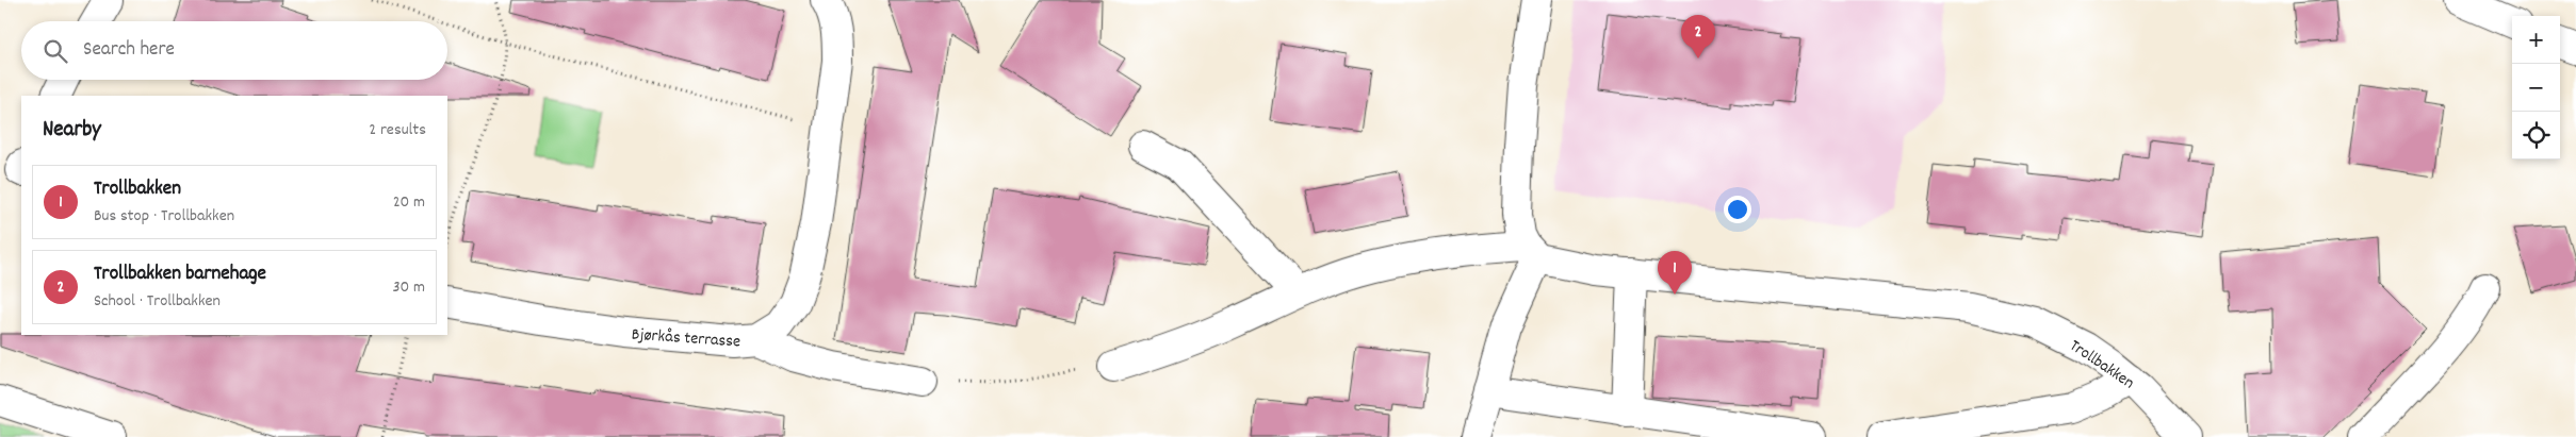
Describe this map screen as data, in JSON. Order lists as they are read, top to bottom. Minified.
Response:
{"streets":{"street":["Bjørkås terrasse","Trollbakken"]},"page":{"pins":["2","1"],"map_buttons":["+","−"],"search":"Search here","heading":["Nearby","2 results"],"list":[{"mark":"1","name":"Trollbakken","note":"Bus stop · Trollbakken","value":"20 m"},{"mark":"2","name":"Trollbakken barnehage","note":"School · Trollbakken","value":"30 m"}]}}
